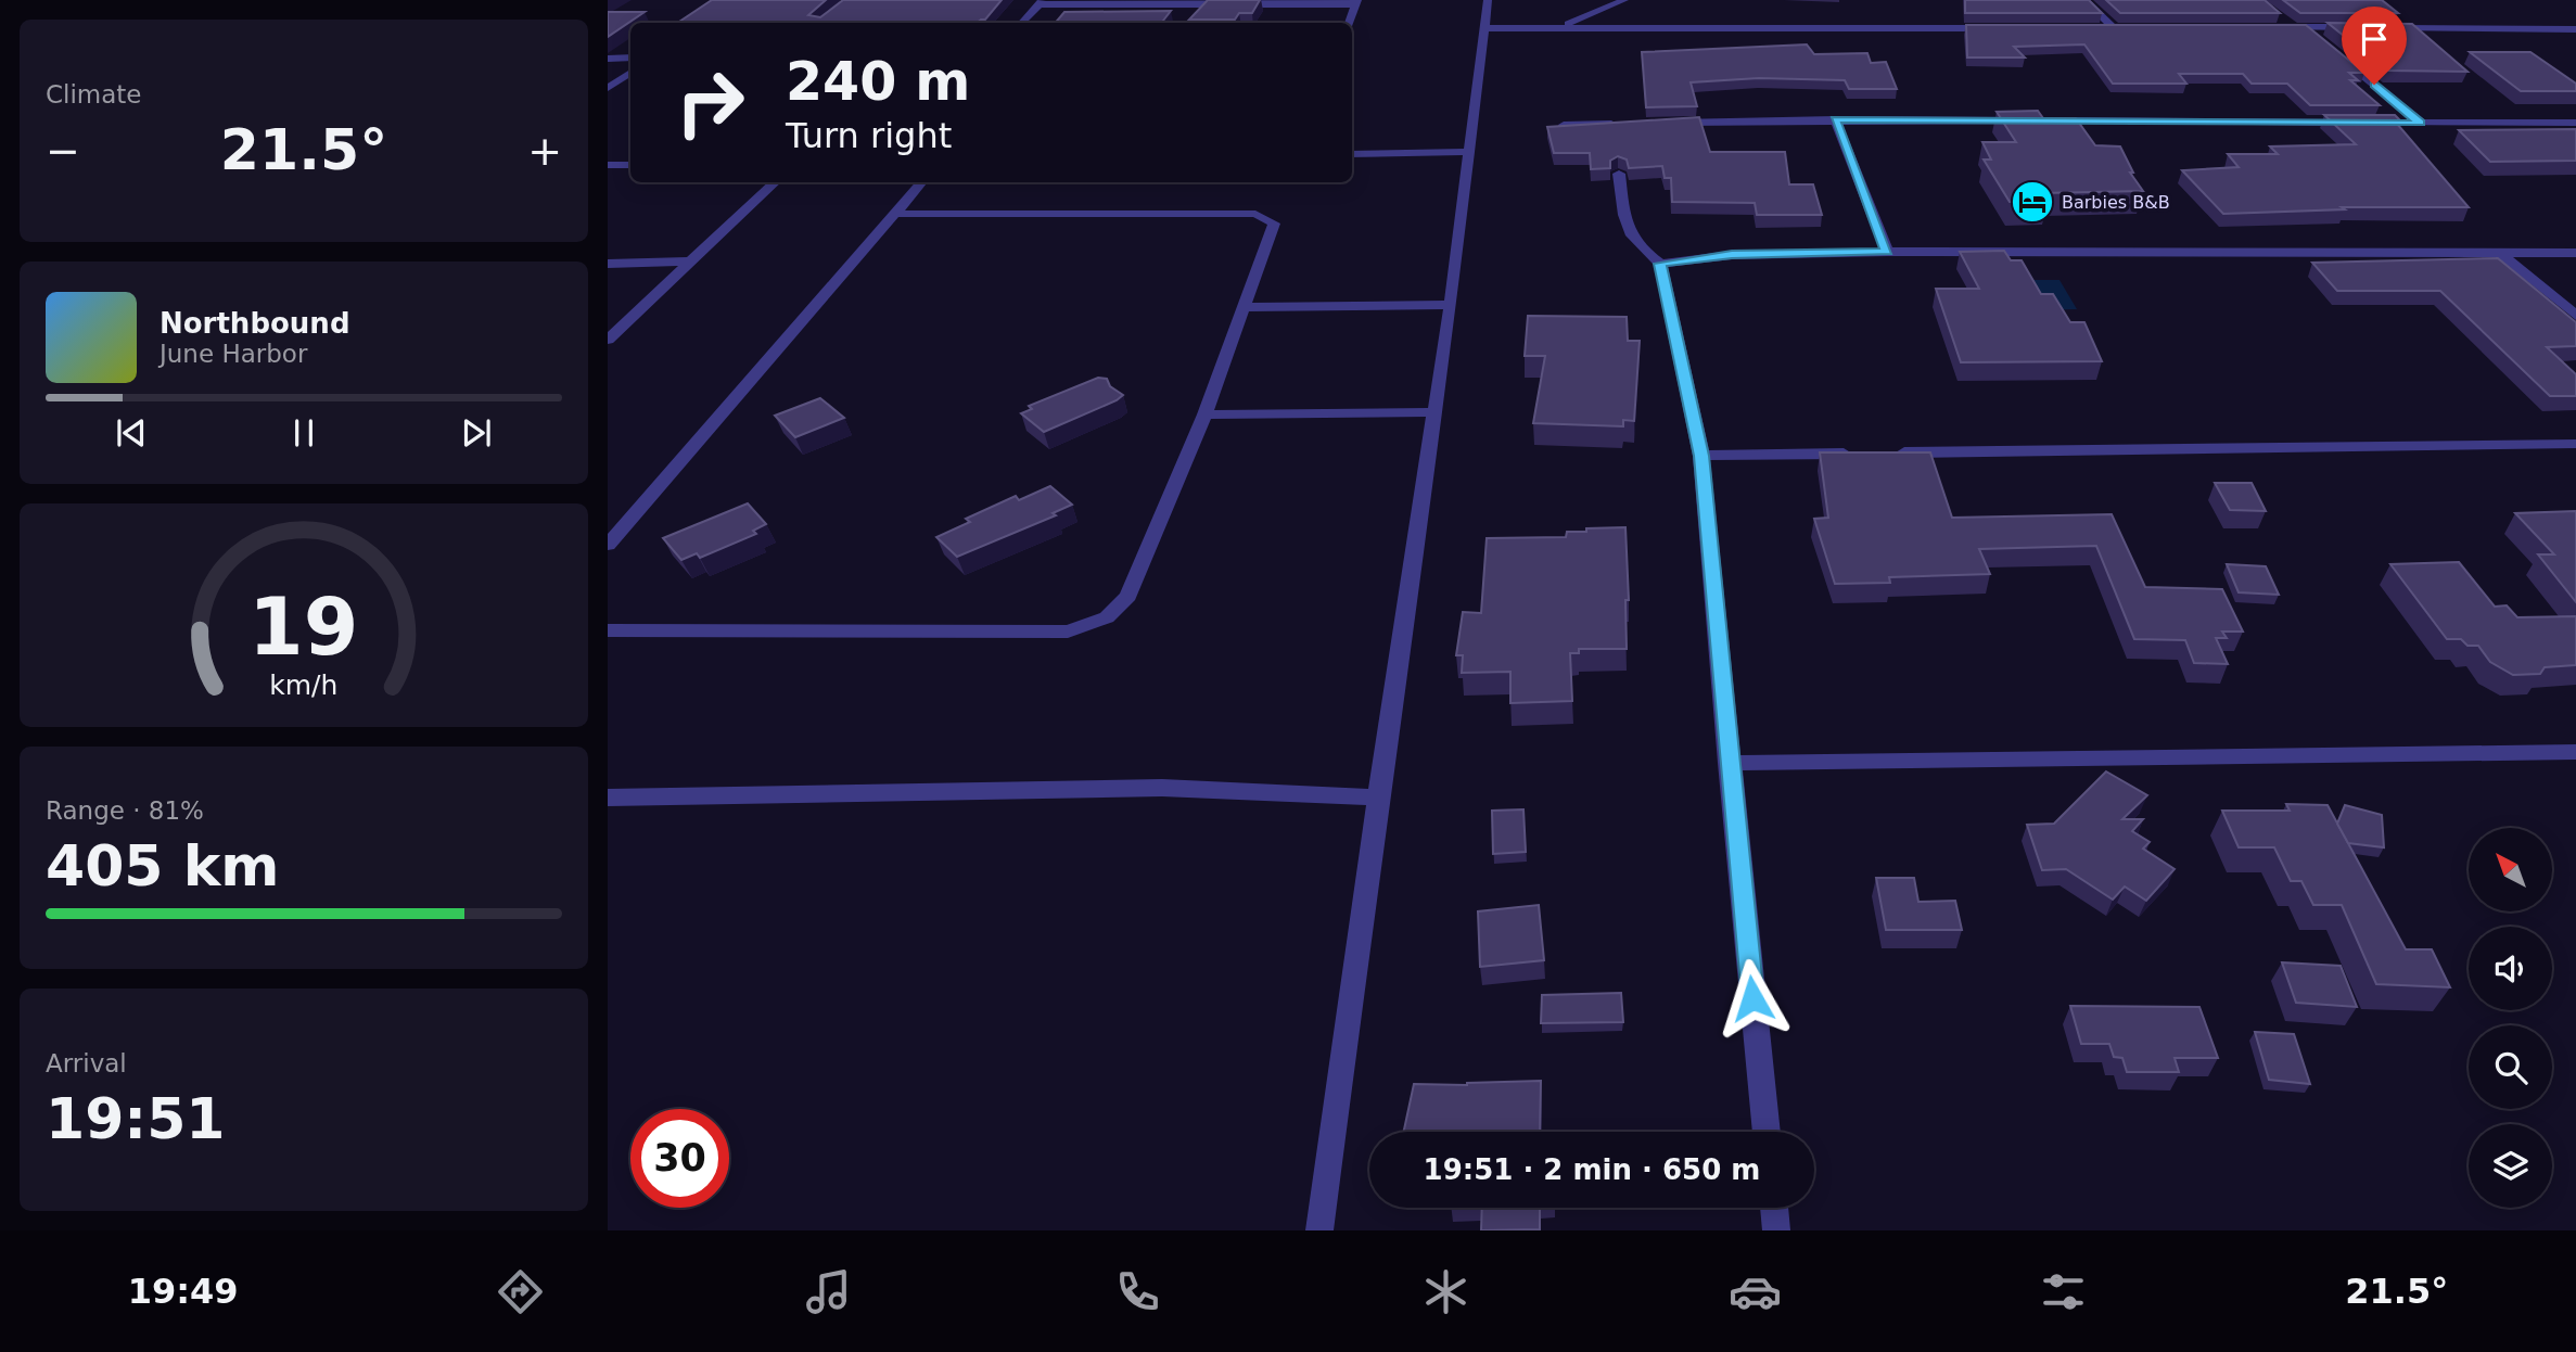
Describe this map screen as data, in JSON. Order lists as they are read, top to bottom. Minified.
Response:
{"places":{"hotel":["Barbies B&B"]},"north":"top left","page":{"tile":["Climate",["Range · 81%","405 km"],["Arrival","19:51"]],"turn":["240 m","Turn right"],"heat":["−","21.5°","+"],"song":["Northbound","June Harbor"],"limit":"30","trip":"19:51 · 2 min · 650 m","tabs":["19:49","21.5°"],"gauge":["19","km/h"]}}
